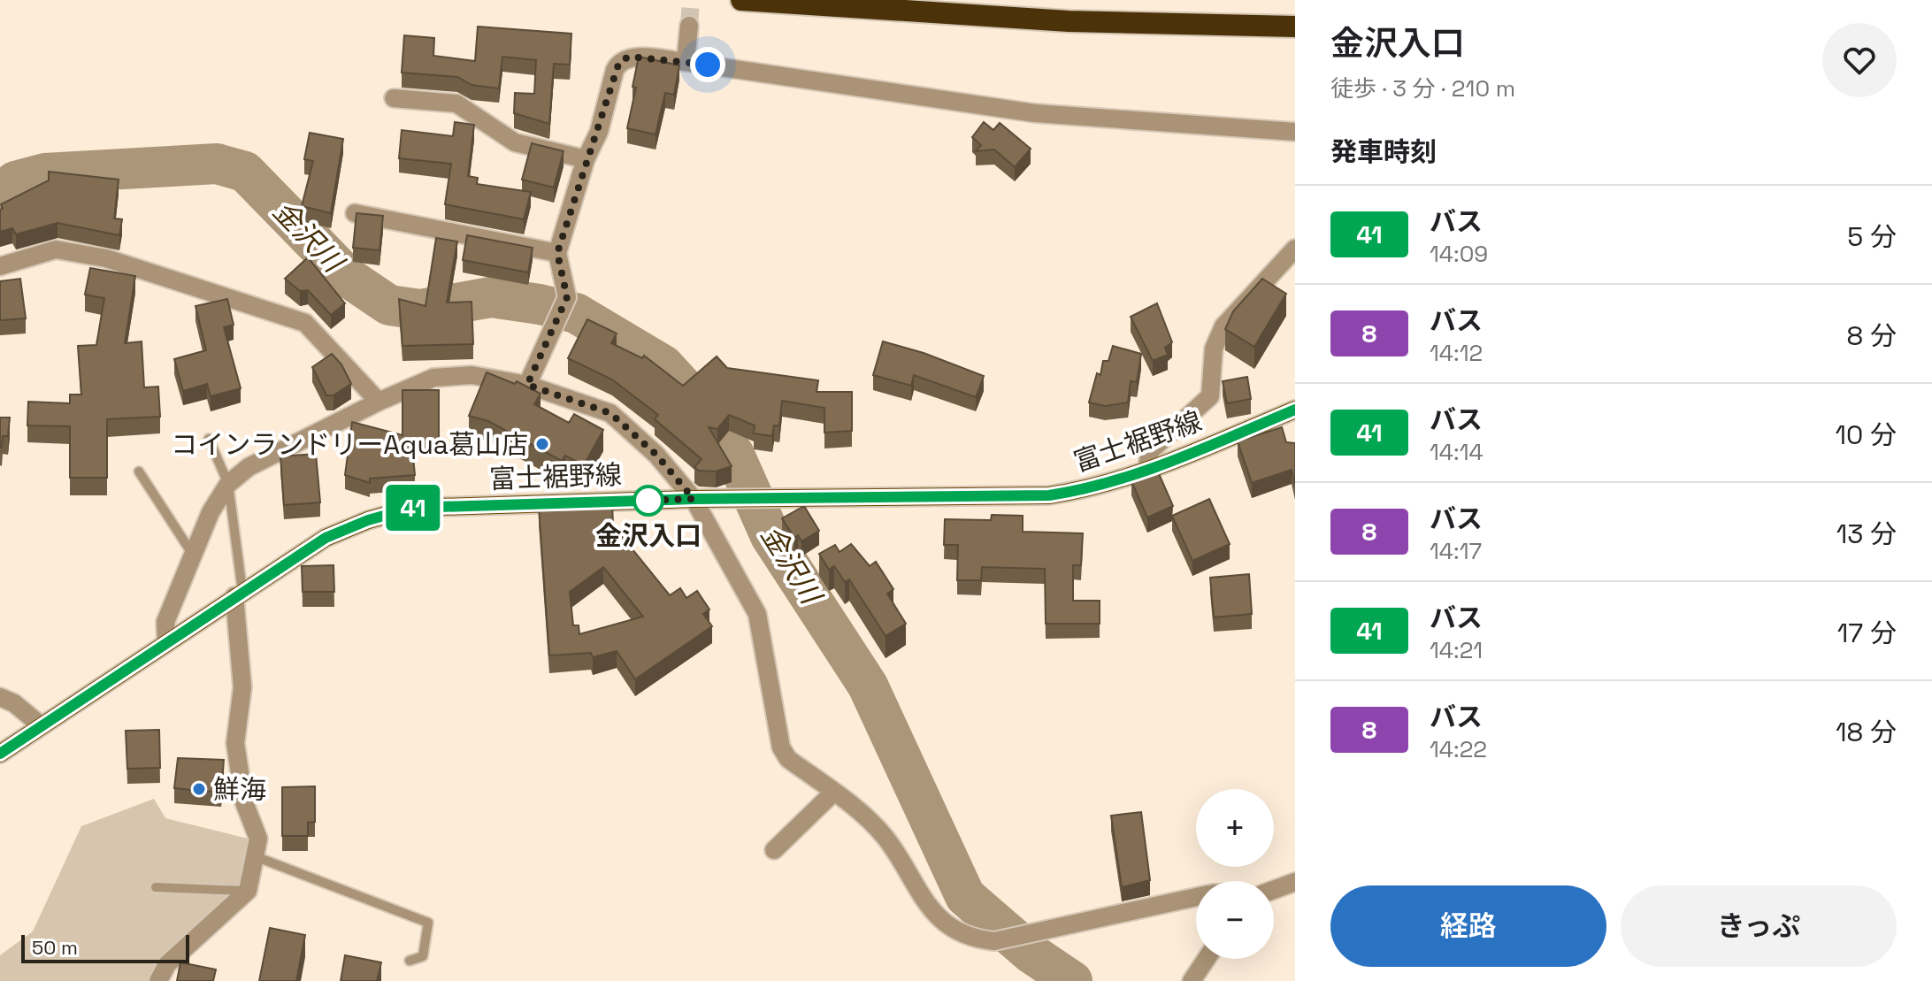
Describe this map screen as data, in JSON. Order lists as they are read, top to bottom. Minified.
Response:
{"streets":{"main road":["富士裾野線"]},"water":["金沢川"],"places":["コインランドリーAqua葛山店","金沢入口","鮮海"],"lines":["bus line 41"],"scale_bar":"50 m","page":{"on_map":"41","heading":[["金沢入口","徒歩 · 3 分 · 210 m"],"発車時刻"],"list":[{"mark":"41","name":"バス","note":"14:09","value":"5 分"},{"mark":"8","name":"バス","note":"14:12","value":"8 分"},{"mark":"41","name":"バス","note":"14:14","value":"10 分"},{"mark":"8","name":"バス","note":"14:17","value":"13 分"},{"mark":"41","name":"バス","note":"14:21","value":"17 分"},{"mark":"8","name":"バス","note":"14:22","value":"18 分"}],"map_buttons":["+","−"],"buttons":["経路","きっぷ"],"scale":"50 m"}}
